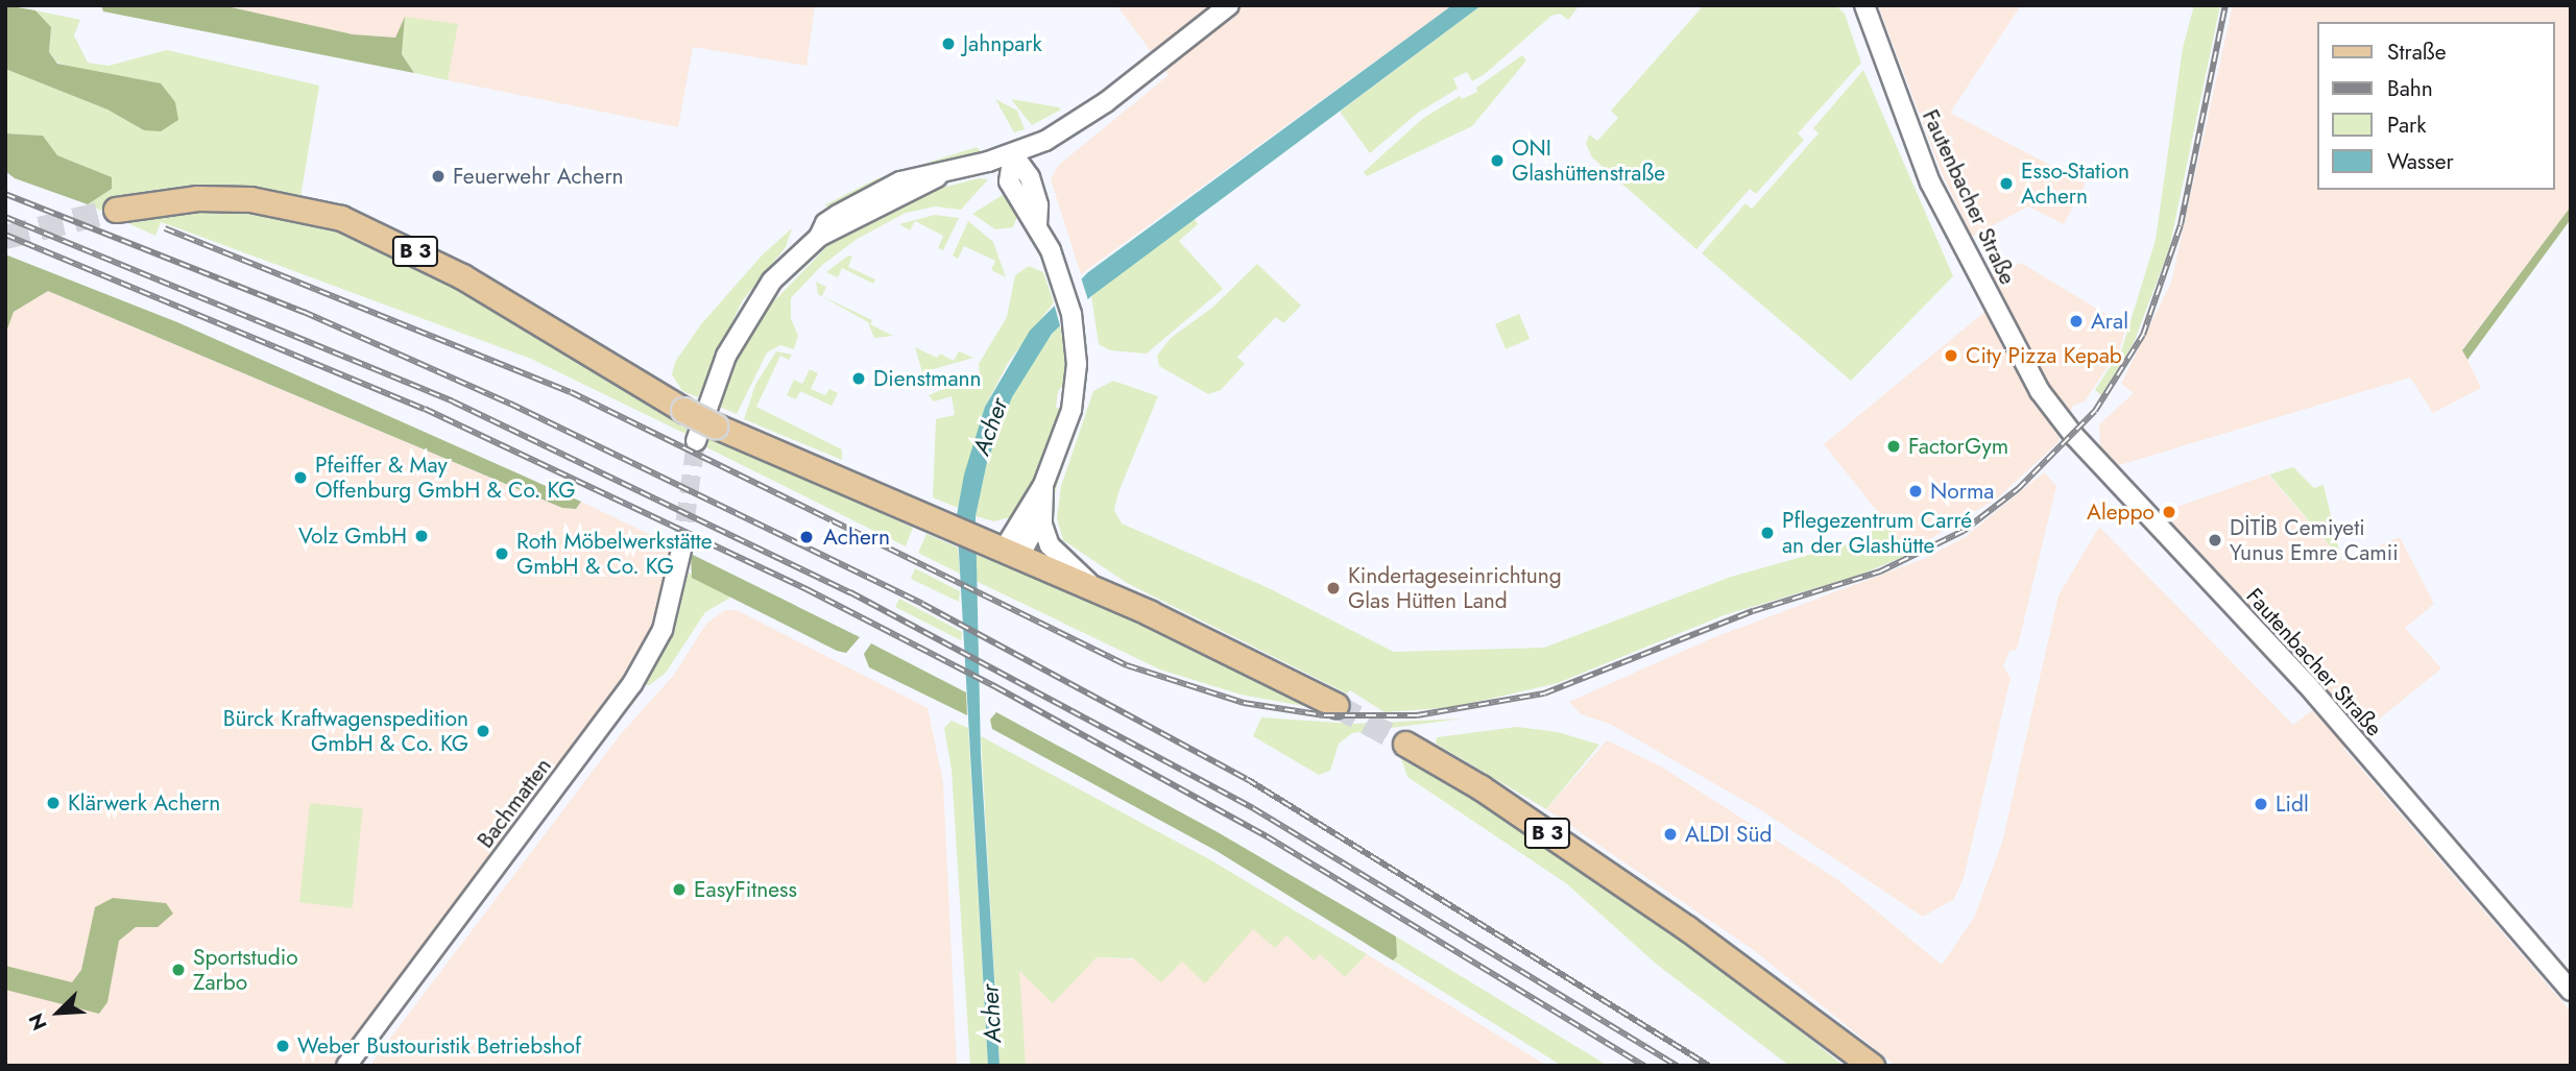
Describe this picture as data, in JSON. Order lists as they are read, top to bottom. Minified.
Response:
{"streets":{"main road":["B 3"],"street":["Fautenbacher Straße","Bachmatten"]},"water":["Acher"],"places":["Jahnpark","ONI Glashüttenstraße","Feuerwehr Achern","Esso-Station Achern","Aral","City Pizza Kepab","Dienstmann","FactorGym","Pfeiffer & May Offenburg GmbH & Co. KG","Norma","Aleppo","Pflegezentrum Carré an der Glashütte","Volz GmbH","Achern","DİTİB Cemiyeti Yunus Emre Camii","Roth Möbelwerkstätte GmbH & Co. KG","Kindertageseinrichtung Glas Hütten Land","Bürck Kraftwagenspedition GmbH & Co. KG","Klärwerk Achern","Lidl","ALDI Süd","EasyFitness","Sportstudio Zarbo","Weber Bustouristik Betriebshof"],"legend":["Straße","Bahn","Park","Wasser"],"north":"bottom left"}
